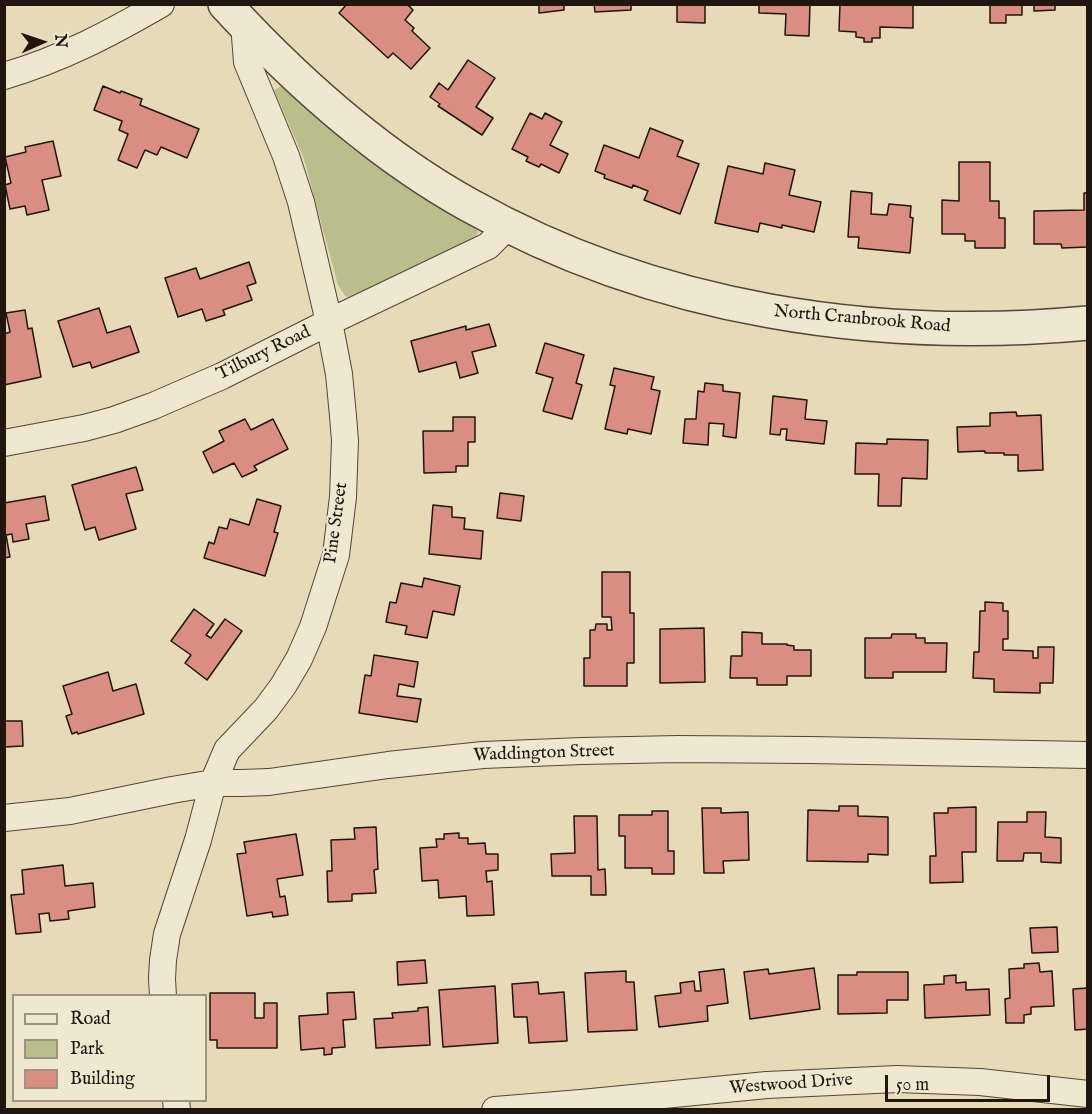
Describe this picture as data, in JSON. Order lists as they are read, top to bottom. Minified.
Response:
{"streets":{"street":["North Cranbrook Road","Tilbury Road","Pine Street","Waddington Street","Westwood Drive"]},"crossings":[["North Cranbrook Road","Tilbury Road"],["North Cranbrook Road","Pine Street"],["Tilbury Road","Pine Street"],["Pine Street","Waddington Street"]],"legend":["Road","Park","Building"],"scale_bar":"50 m","north":"right"}
